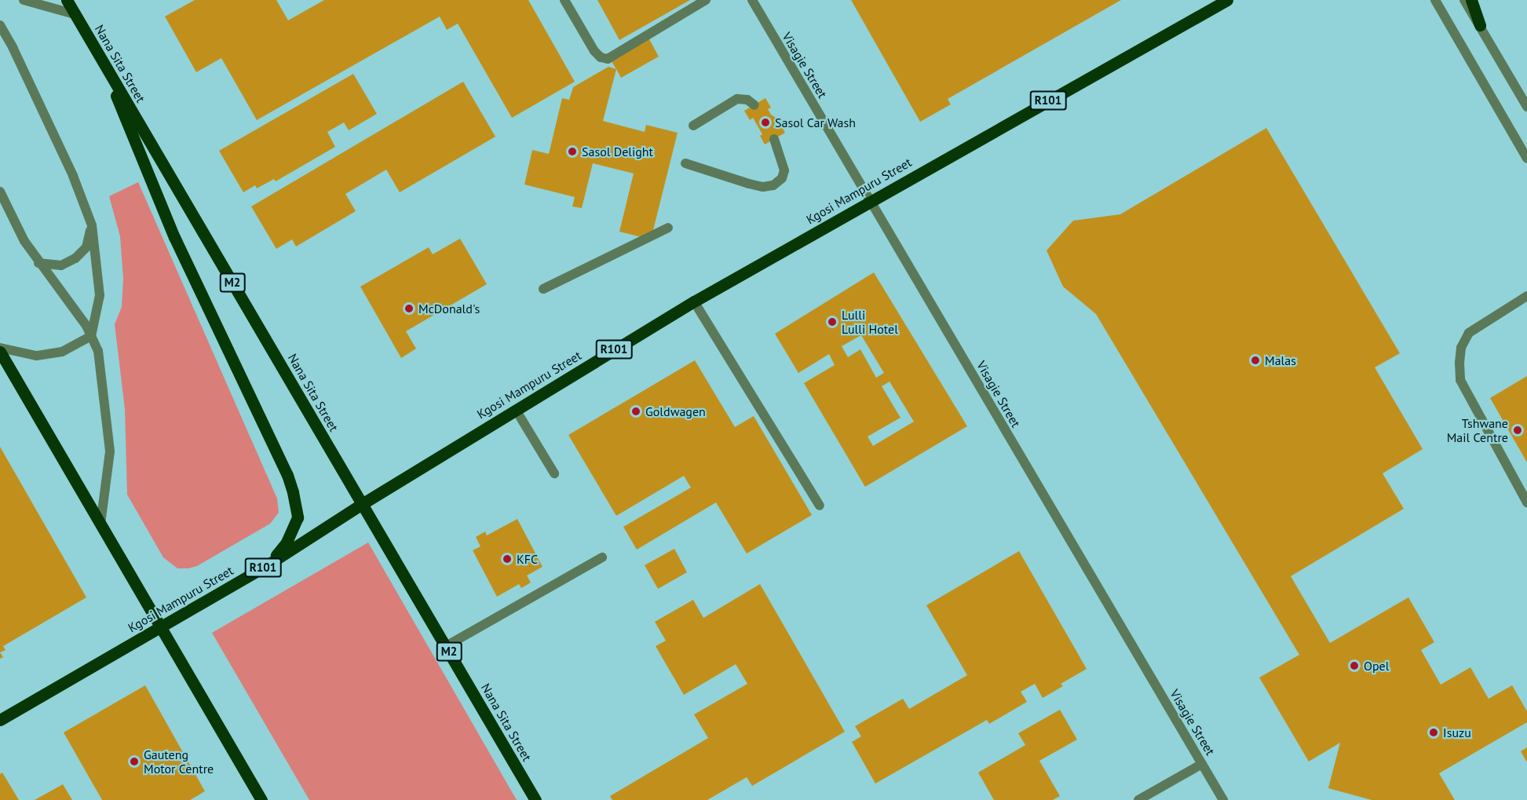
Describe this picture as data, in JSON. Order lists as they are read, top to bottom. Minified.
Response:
{"streets":{"main road":["Nana Sita Street","R101","Kgosi Mampuru Street","M2"],"street":["Visagie Street"]},"crossings":[["Nana Sita Street","Kgosi Mampuru Street"],["Visagie Street","Kgosi Mampuru Street"]],"places":["Sasol Car Wash","Sasol Delight","McDonald's","Lulli Lulli Hotel","Malas","Goldwagen","Tshwane Mail Centre","KFC","Opel","Isuzu","Gauteng Motor Centre"]}
